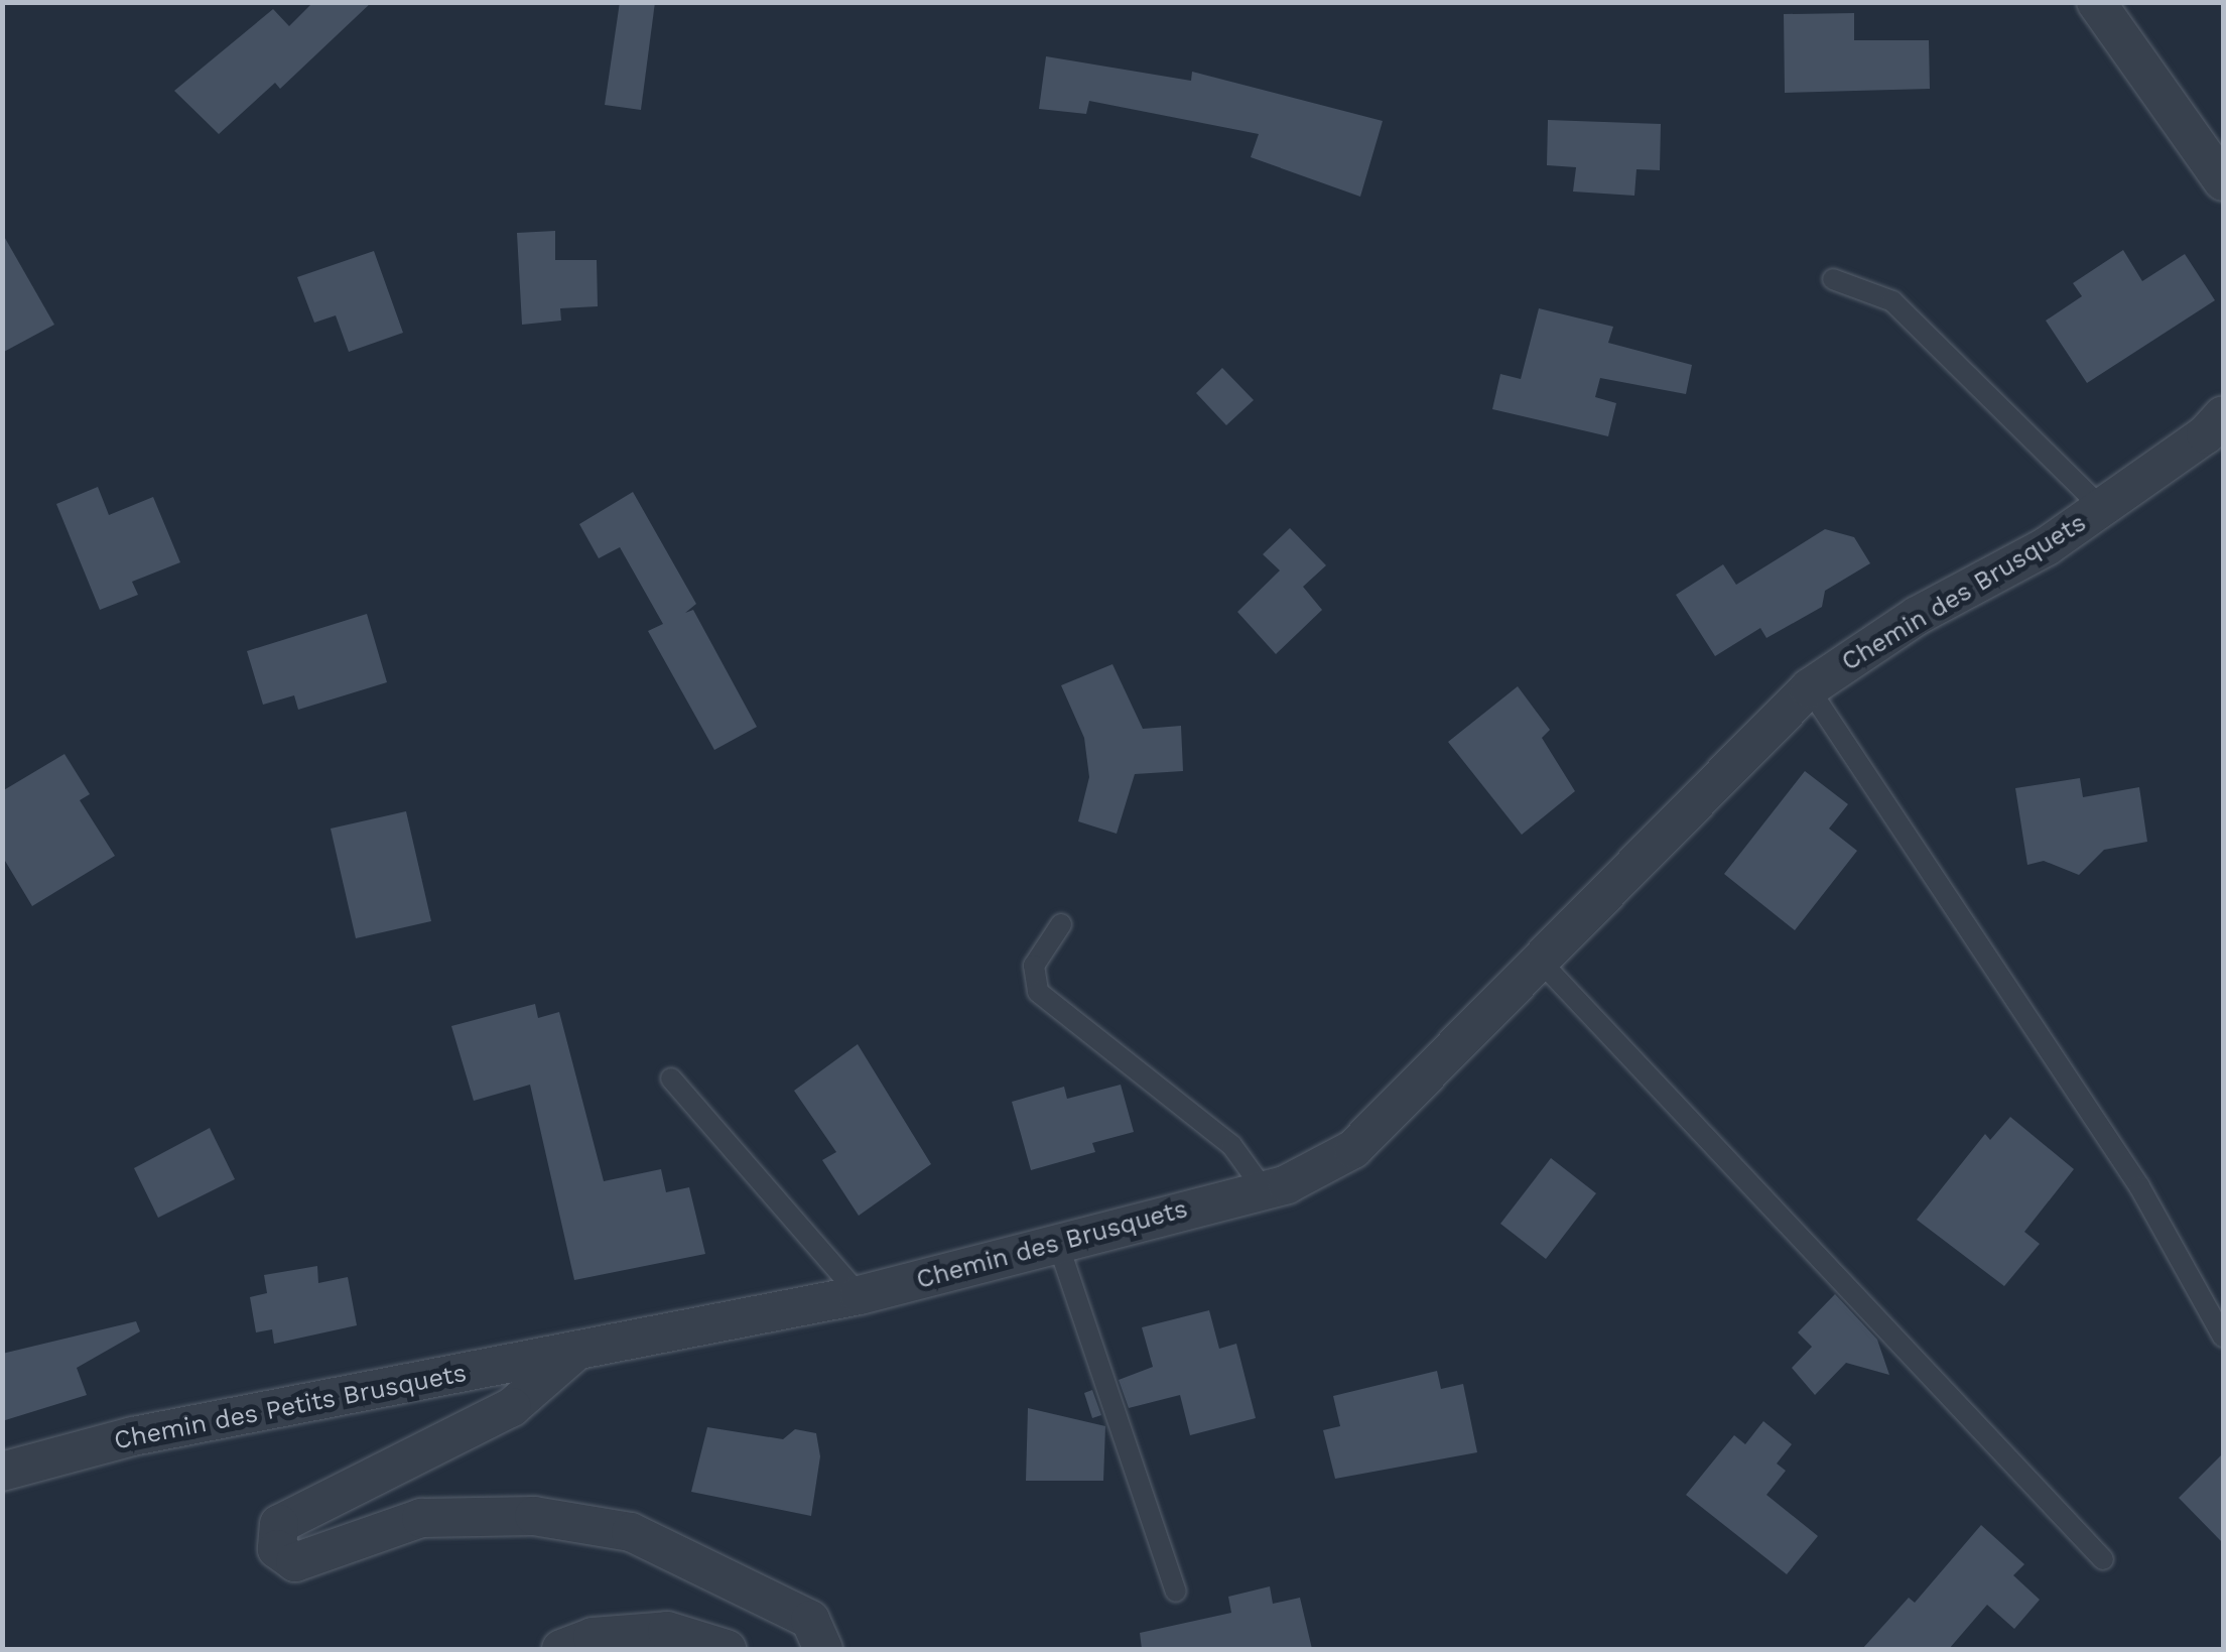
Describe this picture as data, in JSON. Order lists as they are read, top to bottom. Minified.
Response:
{"streets":{"street":["Chemin des Brusquets","Chemin des Petits Brusquets"]},"crossings":[["Chemin des Brusquets","Chemin des Petits Brusquets"]]}
